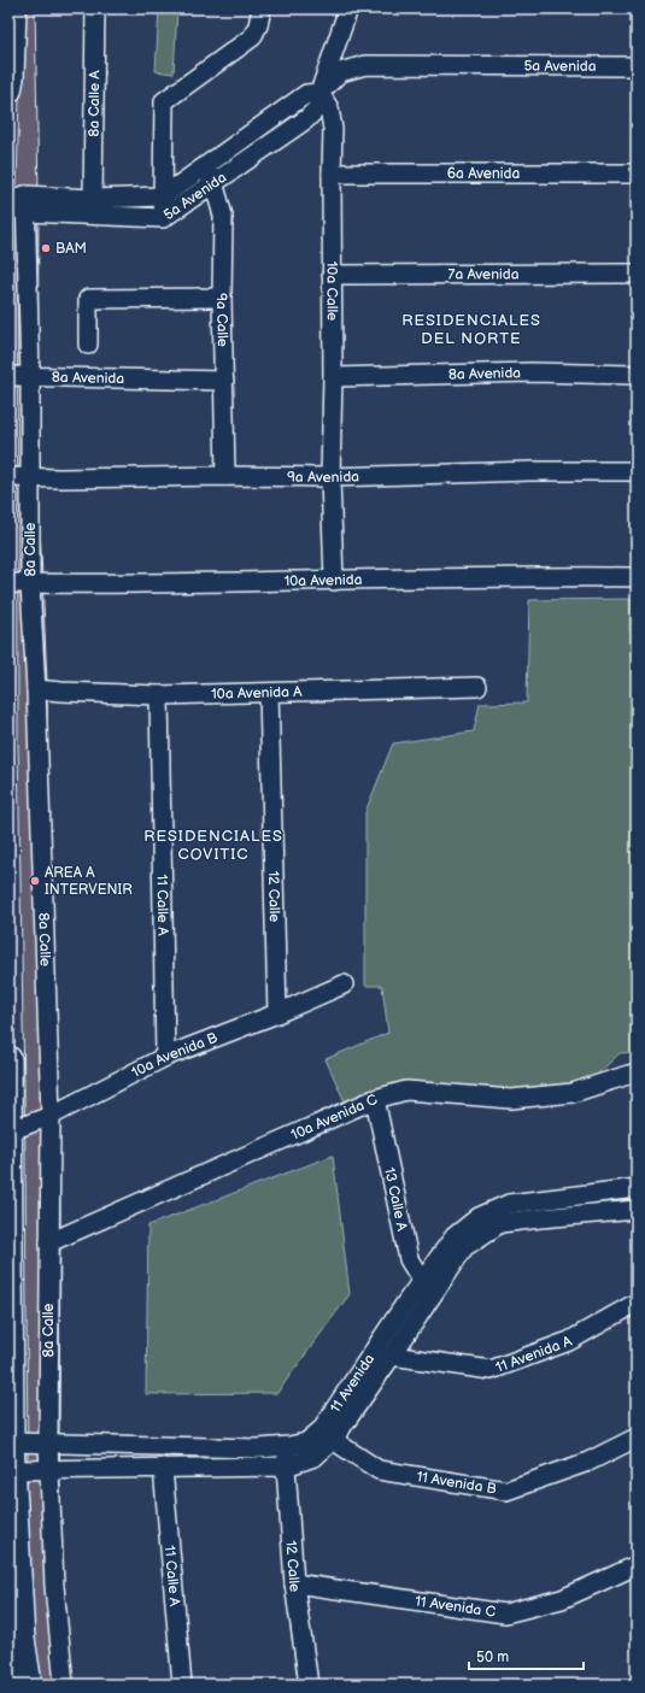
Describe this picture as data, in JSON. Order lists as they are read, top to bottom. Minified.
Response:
{"streets":{"street":["5a Avenida","8a Calle A","6a Avenida","7a Avenida","10a Calle","9a Calle","8a Avenida","9a Avenida","8a Calle","10a Avenida","10a Avenida A","12 Calle","11 Calle A","10a Avenida B","10a Avenida C","13 Calle A","11 Avenida A","11 Avenida","11 Avenida B","11 Avenida C"]},"crossings":[["5a Avenida","8a Calle A"],["5a Avenida","10a Calle"],["5a Avenida","9a Calle"],["5a Avenida","8a Calle"],["6a Avenida","10a Calle"],["7a Avenida","10a Calle"],["10a Calle","8a Avenida"],["10a Calle","9a Avenida"],["10a Calle","10a Avenida"],["9a Calle","8a Avenida"],["9a Calle","9a Avenida"],["8a Avenida","8a Calle"],["9a Avenida","8a Calle"],["8a Calle","10a Avenida"],["8a Calle","10a Avenida A"],["8a Calle","10a Avenida B"],["8a Calle","10a Avenida C"],["8a Calle","11 Avenida"],["10a Avenida A","12 Calle"],["10a Avenida A","11 Calle A"],["12 Calle","10a Avenida B"],["12 Calle","11 Avenida"],["12 Calle","11 Avenida C"],["11 Calle A","10a Avenida B"],["11 Calle A","11 Avenida"],["10a Avenida C","13 Calle A"],["13 Calle A","11 Avenida"],["11 Avenida A","11 Avenida"],["11 Avenida","11 Avenida B"]],"districts":["RESIDENCIALES DEL NORTE","RESIDENCIALES COVITIC"],"places":["BAM","AREA A INTERVENIR"],"scale_bar":"50 m"}
